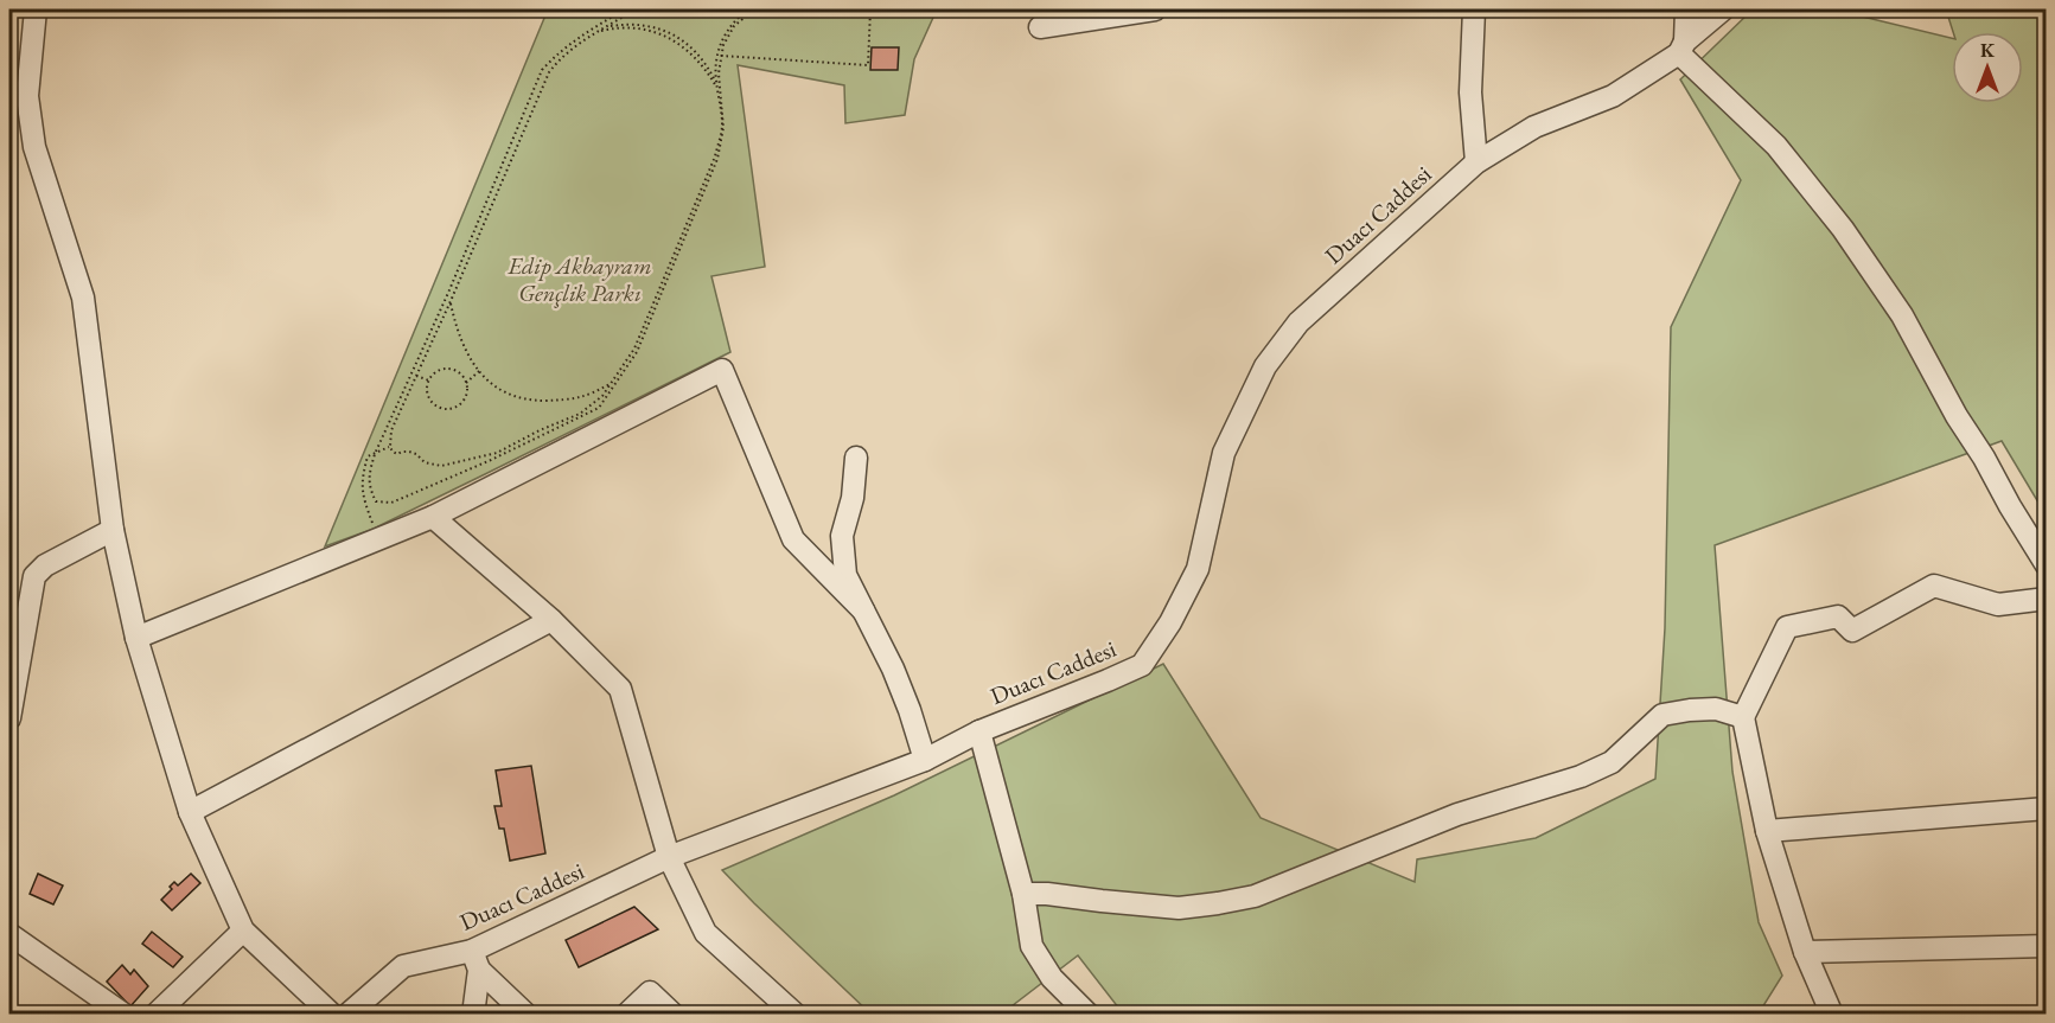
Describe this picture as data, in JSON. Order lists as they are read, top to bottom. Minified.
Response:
{"streets":{"street":["Duacı Caddesi"]},"parks":["Edip Akbayram Gençlik Parkı"],"north":"top"}
